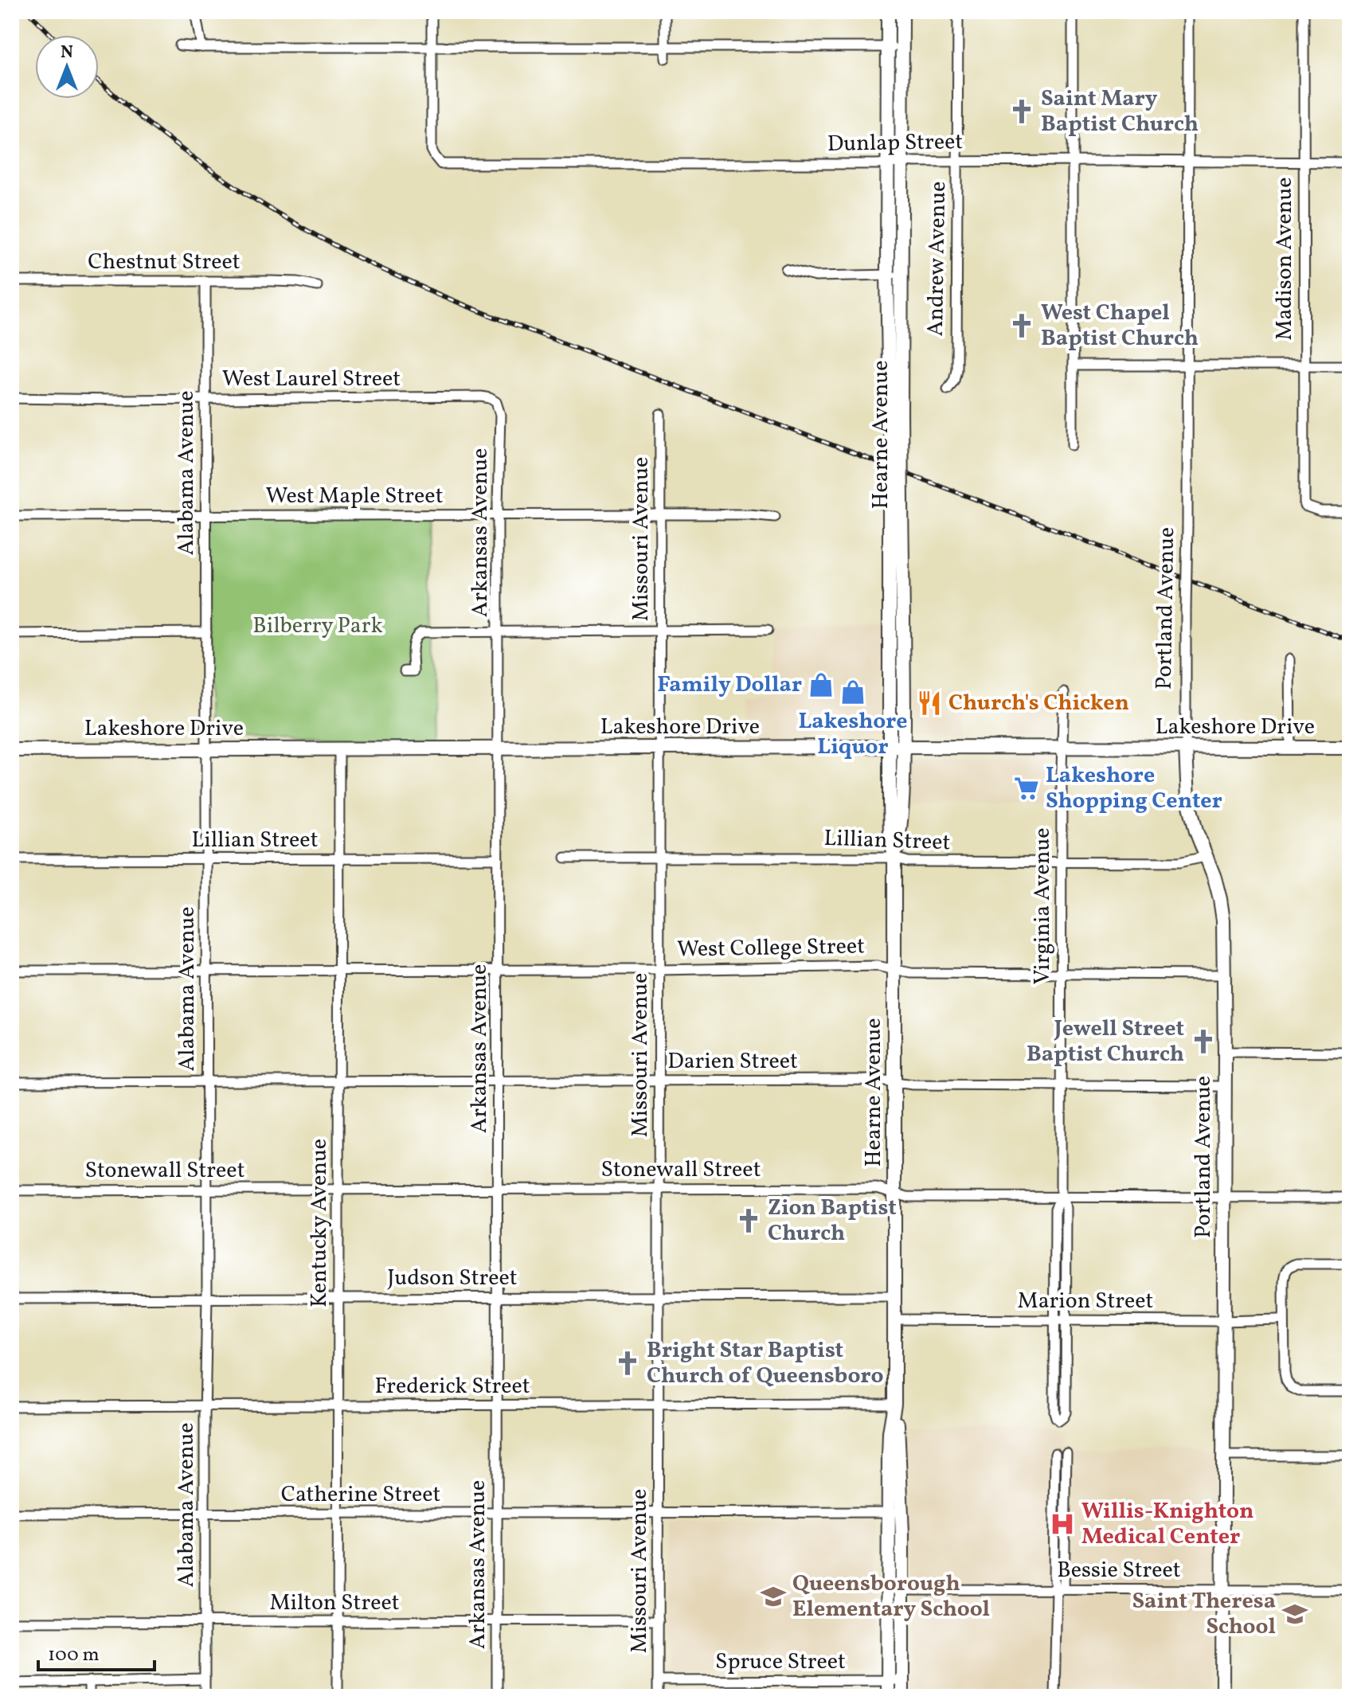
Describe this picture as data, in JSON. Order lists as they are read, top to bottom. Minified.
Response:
{"streets":{"main road":["Hearne Avenue","Portland Avenue","Lakeshore Drive"],"street":["Dunlap Street","Andrew Avenue","Madison Avenue","Chestnut Street","West Laurel Street","Alabama Avenue","West Maple Street","Arkansas Avenue","Missouri Avenue","Lillian Street","Virginia Avenue","West College Street","Darien Street","Stonewall Street","Kentucky Avenue","Judson Street","Marion Street","Frederick Street","Catherine Street","Bessie Street","Milton Street","Spruce Street"]},"crossings":[["Dunlap Street","Andrew Avenue"],["Dunlap Street","Madison Avenue"],["Dunlap Street","Hearne Avenue"],["Dunlap Street","Portland Avenue"],["Chestnut Street","Alabama Avenue"],["West Laurel Street","Alabama Avenue"],["West Laurel Street","Arkansas Avenue"],["Hearne Avenue","Lakeshore Drive"],["Hearne Avenue","Lillian Street"],["Hearne Avenue","West College Street"],["Hearne Avenue","Darien Street"],["Hearne Avenue","Stonewall Street"],["Hearne Avenue","Judson Street"],["Hearne Avenue","Marion Street"],["Hearne Avenue","Frederick Street"],["Hearne Avenue","Catherine Street"],["Hearne Avenue","Bessie Street"],["Hearne Avenue","Spruce Street"],["Alabama Avenue","West Maple Street"],["Alabama Avenue","Lakeshore Drive"],["Alabama Avenue","Lillian Street"],["Alabama Avenue","West College Street"],["Alabama Avenue","Darien Street"],["Alabama Avenue","Stonewall Street"],["Alabama Avenue","Judson Street"],["Alabama Avenue","Frederick Street"],["Alabama Avenue","Catherine Street"],["Alabama Avenue","Milton Street"],["West Maple Street","Arkansas Avenue"],["West Maple Street","Missouri Avenue"],["Arkansas Avenue","Lakeshore Drive"],["Arkansas Avenue","Lillian Street"],["Arkansas Avenue","West College Street"],["Arkansas Avenue","Darien Street"],["Arkansas Avenue","Stonewall Street"],["Arkansas Avenue","Judson Street"],["Arkansas Avenue","Frederick Street"],["Arkansas Avenue","Catherine Street"],["Arkansas Avenue","Milton Street"],["Missouri Avenue","Lakeshore Drive"],["Missouri Avenue","Lillian Street"],["Missouri Avenue","West College Street"],["Missouri Avenue","Darien Street"],["Missouri Avenue","Stonewall Street"],["Missouri Avenue","Judson Street"],["Missouri Avenue","Frederick Street"],["Missouri Avenue","Catherine Street"],["Missouri Avenue","Milton Street"],["Missouri Avenue","Spruce Street"],["Portland Avenue","Lakeshore Drive"],["Portland Avenue","Lillian Street"],["Portland Avenue","West College Street"],["Portland Avenue","Darien Street"],["Portland Avenue","Stonewall Street"],["Portland Avenue","Marion Street"],["Portland Avenue","Bessie Street"],["Lakeshore Drive","Virginia Avenue"],["Lakeshore Drive","Kentucky Avenue"],["Lillian Street","Virginia Avenue"],["Lillian Street","Kentucky Avenue"],["Virginia Avenue","West College Street"],["Virginia Avenue","Darien Street"],["Virginia Avenue","Stonewall Street"],["Virginia Avenue","Marion Street"],["West College Street","Kentucky Avenue"],["Darien Street","Kentucky Avenue"],["Stonewall Street","Kentucky Avenue"],["Kentucky Avenue","Judson Street"],["Kentucky Avenue","Frederick Street"],["Kentucky Avenue","Catherine Street"],["Kentucky Avenue","Milton Street"]],"parks":["Bilberry Park"],"places":{"church":["Saint Mary Baptist Church","West Chapel Baptist Church","Jewell Street Baptist Church","Zion Baptist Church","Bright Star Baptist Church of Queensboro"],"shop":["Family Dollar","Lakeshore Liquor"],"restaurant":["Church's Chicken"],"supermarket":["Lakeshore Shopping Center"],"hospital":["Willis-Knighton Medical Center"],"school or university":["Queensborough Elementary School","Saint Theresa School"]},"scale_bar":"100 m","north":"top"}
